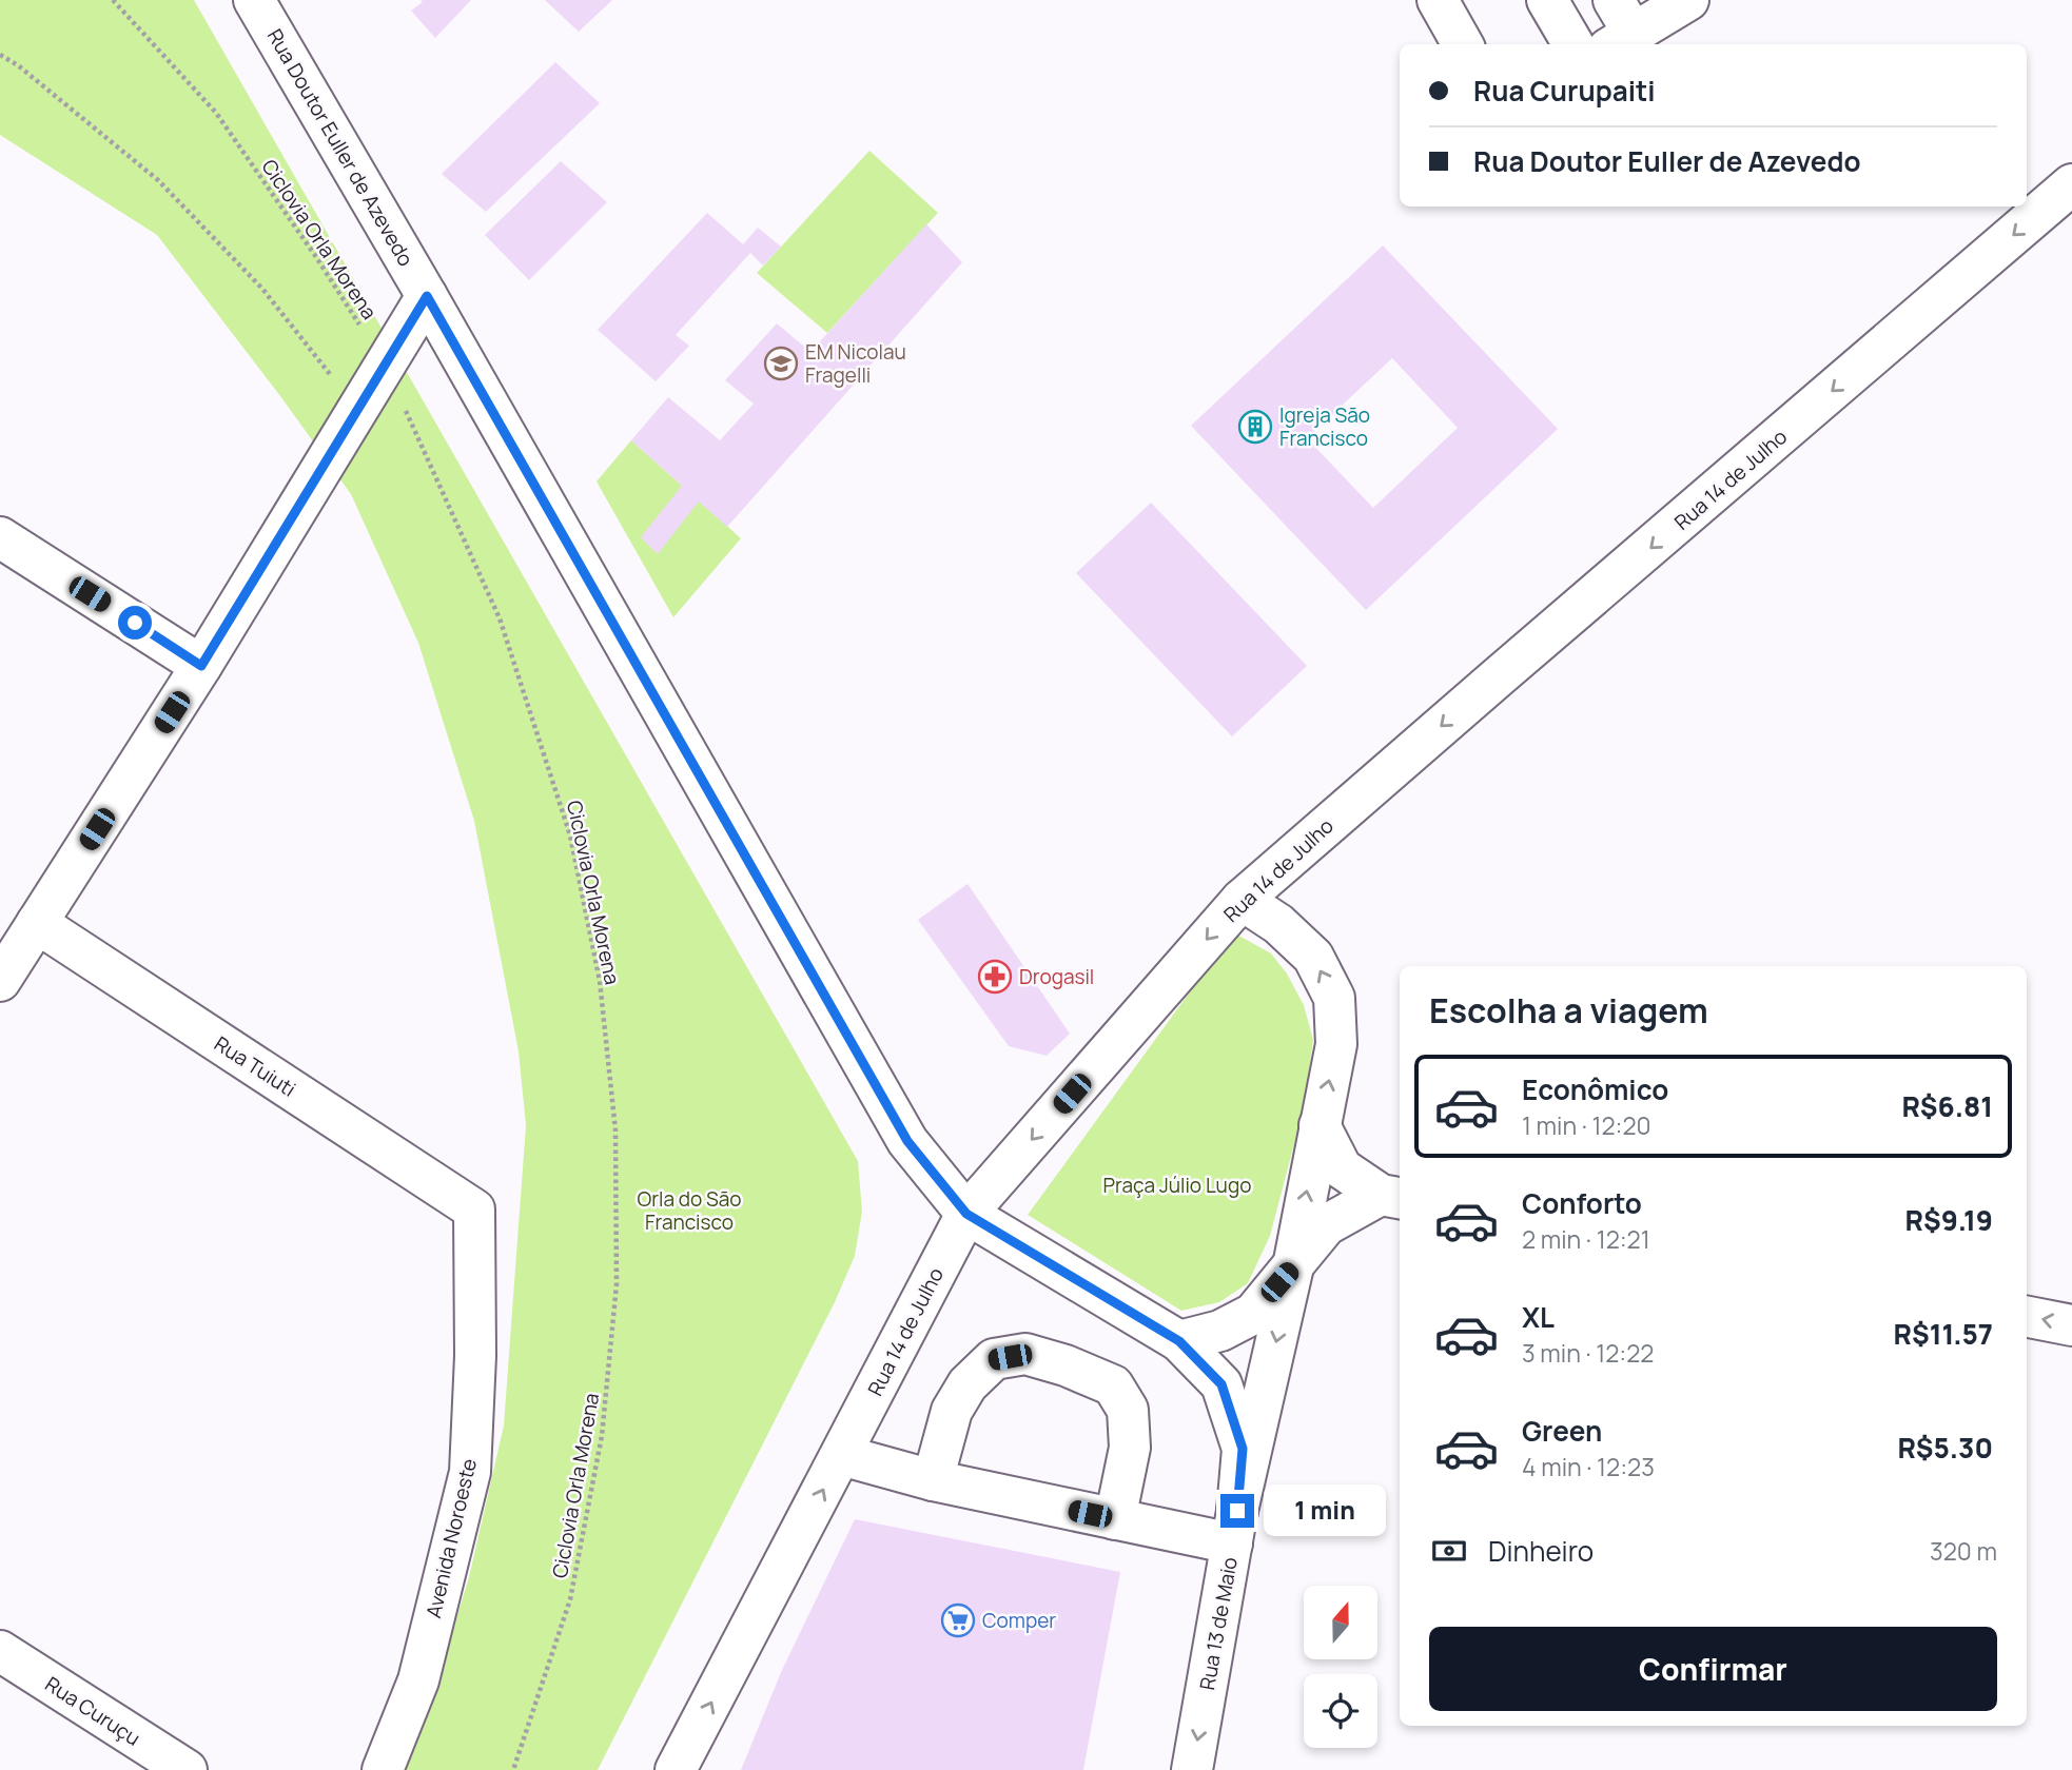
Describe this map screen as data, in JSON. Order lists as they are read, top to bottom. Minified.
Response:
{"streets":{"street":["Rua Doutor Euller de Azevedo","Rua 14 de Julho","Rua Tuiuti","Avenida Noroeste","Rua 13 de Maio","Rua Curuçu"],"path":["Ciclovia Orla Morena"]},"crossings":[["Rua Doutor Euller de Azevedo","Rua 14 de Julho"],["Rua Doutor Euller de Azevedo","Rua 13 de Maio"],["Rua 14 de Julho","Rua 13 de Maio"],["Rua Tuiuti","Avenida Noroeste"]],"parks":["Praça Júlio Lugo","Orla do São Francisco"],"places":{"school or university":["EM Nicolau Fragelli"],"building":["Igreja São Francisco"],"pharmacy":["Drogasil"],"supermarket":["Comper"]},"north":"top","page":{"banner":["Rua Curupaiti","Rua Doutor Euller de Azevedo"],"heading":"Escolha a viagem","list":[{"name":"Econômico","note":"1 min · 12:20","value":"R$6.81"},{"name":"Conforto","note":"2 min · 12:21","value":"R$9.19"},{"name":"XL","note":"3 min · 12:22","value":"R$11.57"},{"name":"Green","note":"4 min · 12:23","value":"R$5.30"}],"bubble":"1 min","pay":["Dinheiro","320 m"],"buttons":"Confirmar"}}
